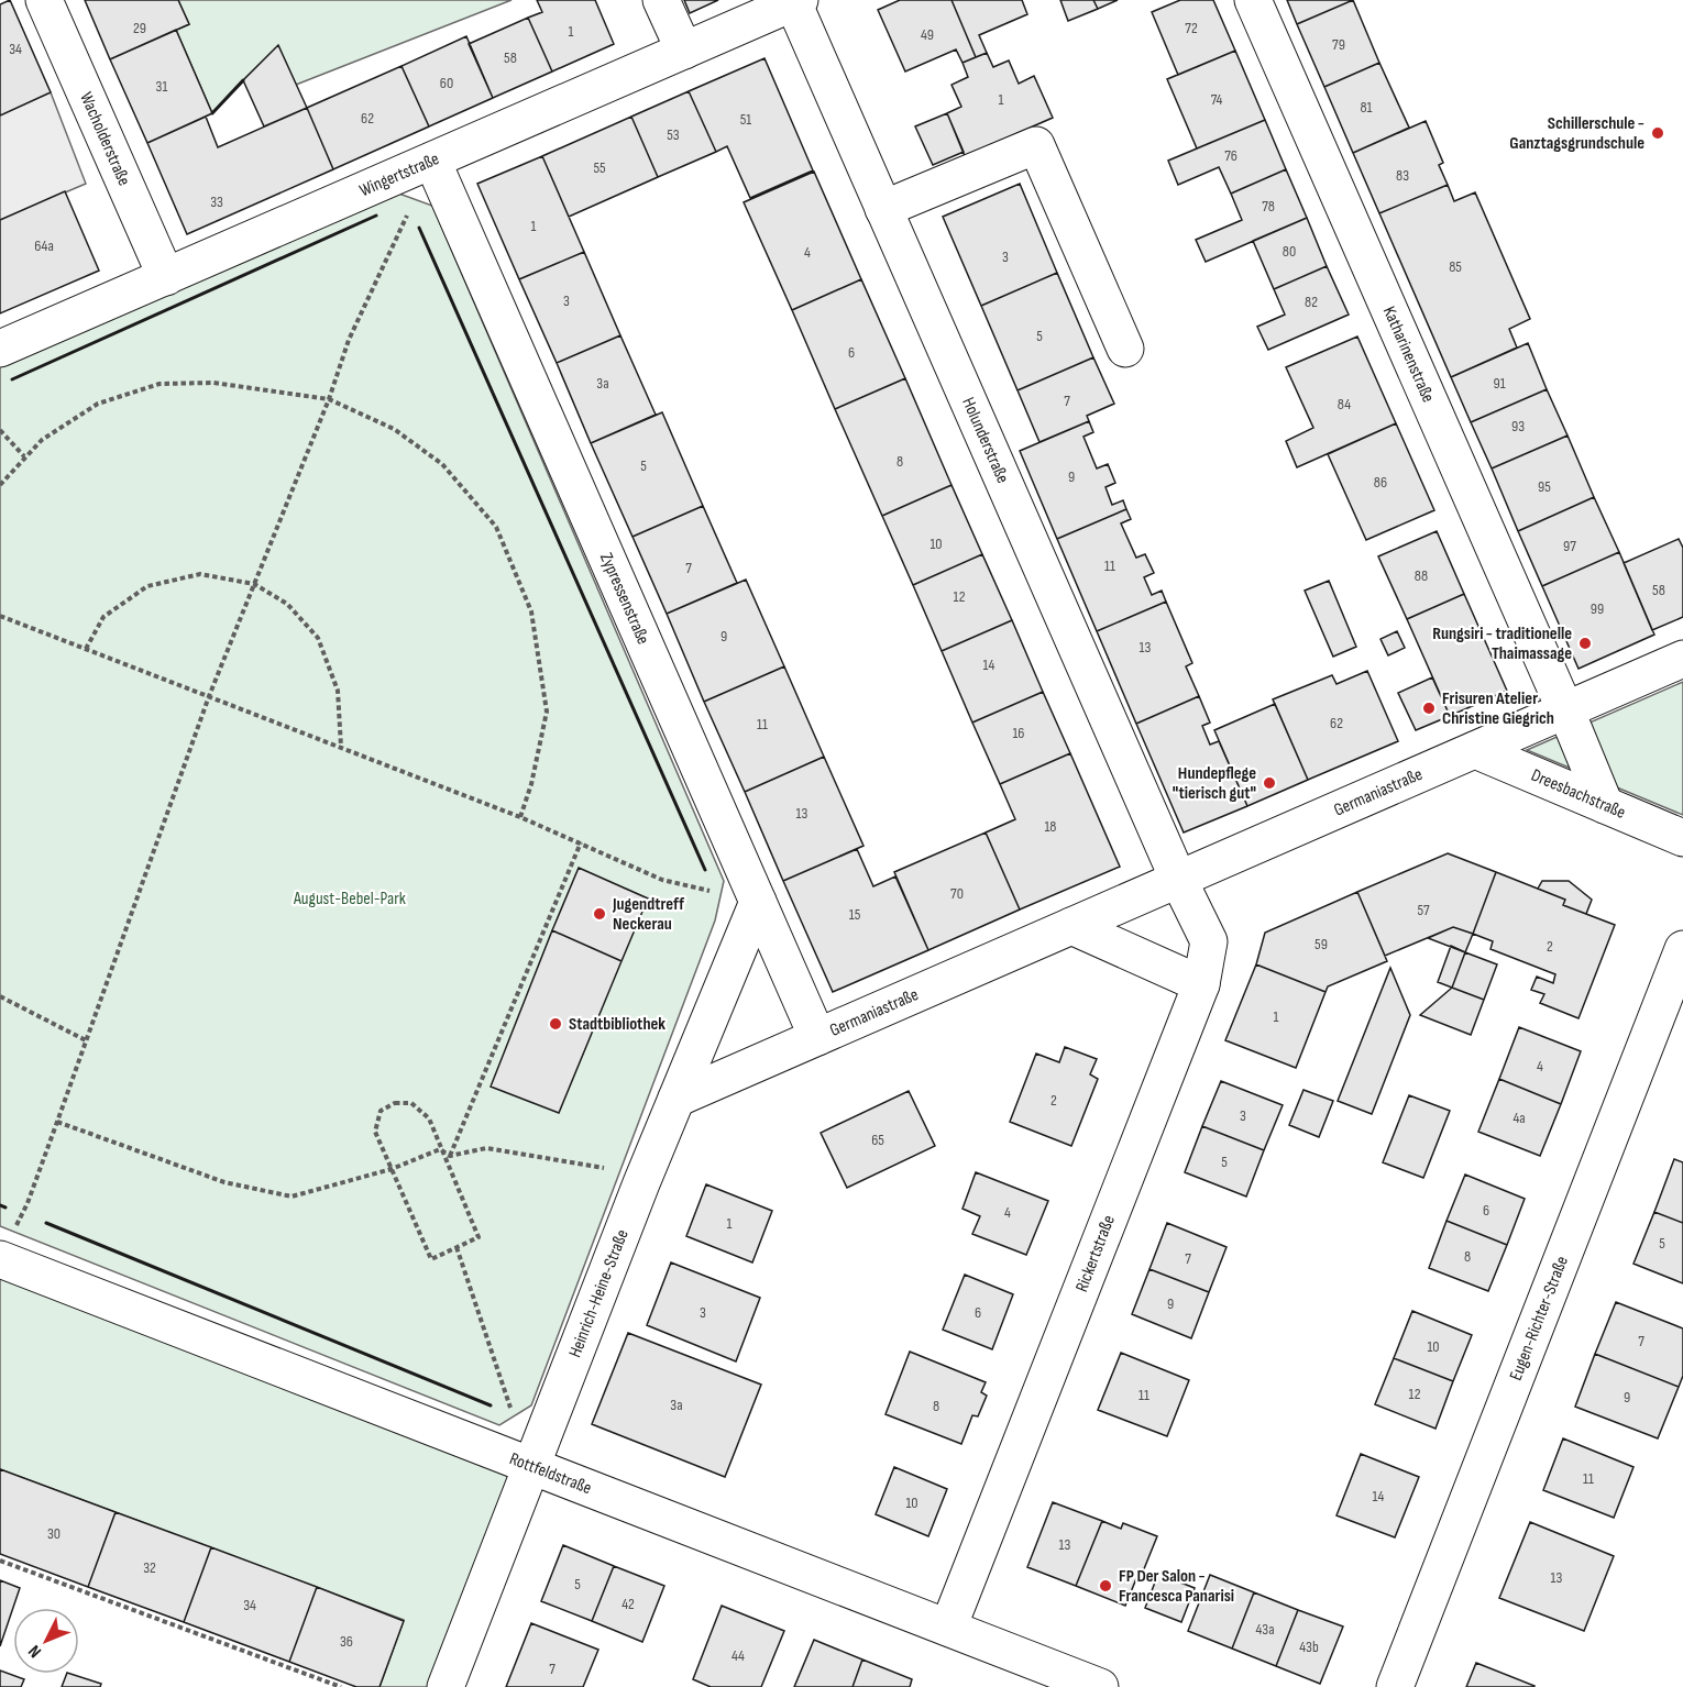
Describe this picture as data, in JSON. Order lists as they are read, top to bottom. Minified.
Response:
{"streets":{"street":["Wacholderstraße","Wingertstraße","Katharinenstraße","Holunderstraße","Zypressenstraße","Germaniastraße","Dreesbachstraße","Rickertstraße","Heinrich-Heine-Straße","Eugen-Richter-Straße","Rottfeldstraße"]},"crossings":[["Wacholderstraße","Wingertstraße"],["Wingertstraße","Holunderstraße"],["Wingertstraße","Zypressenstraße"],["Katharinenstraße","Germaniastraße"],["Katharinenstraße","Dreesbachstraße"],["Holunderstraße","Germaniastraße"],["Holunderstraße","Rickertstraße"],["Zypressenstraße","Germaniastraße"],["Zypressenstraße","Heinrich-Heine-Straße"],["Germaniastraße","Dreesbachstraße"],["Germaniastraße","Rickertstraße"],["Germaniastraße","Heinrich-Heine-Straße"],["Rickertstraße","Rottfeldstraße"],["Heinrich-Heine-Straße","Rottfeldstraße"]],"parks":["August-Bebel-Park"],"places":["Schillerschule - Ganztagsgrundschule","Rungsiri - traditionelle Thaimassage","Frisuren Atelier Christine Giegrich","Hundepflege \"tierisch gut\"","Jugendtreff Neckerau","Stadtbibliothek","FP Der Salon - Francesca Panarisi"],"house_numbers":["29","72","1","49","79","34","58","60","31","1","74","81","62","51","53","76","55","83","33","78","1","64a","80","4","3","85","3","82","5","6","3a","91","7","84","93","8","5","9","86","95","10","97","11","7","88","58","12","99","9","13","14","62","11","16","13","18","70","57","15","59","2","1","4","2","3","4a","65","5","6","4","1","5","8","7","9","3","6","7","10","12","11","9","3a","8","11","14","10","30","13","32","13","5","42","34","43a","36","43b","44","7"],"north":"bottom left"}
